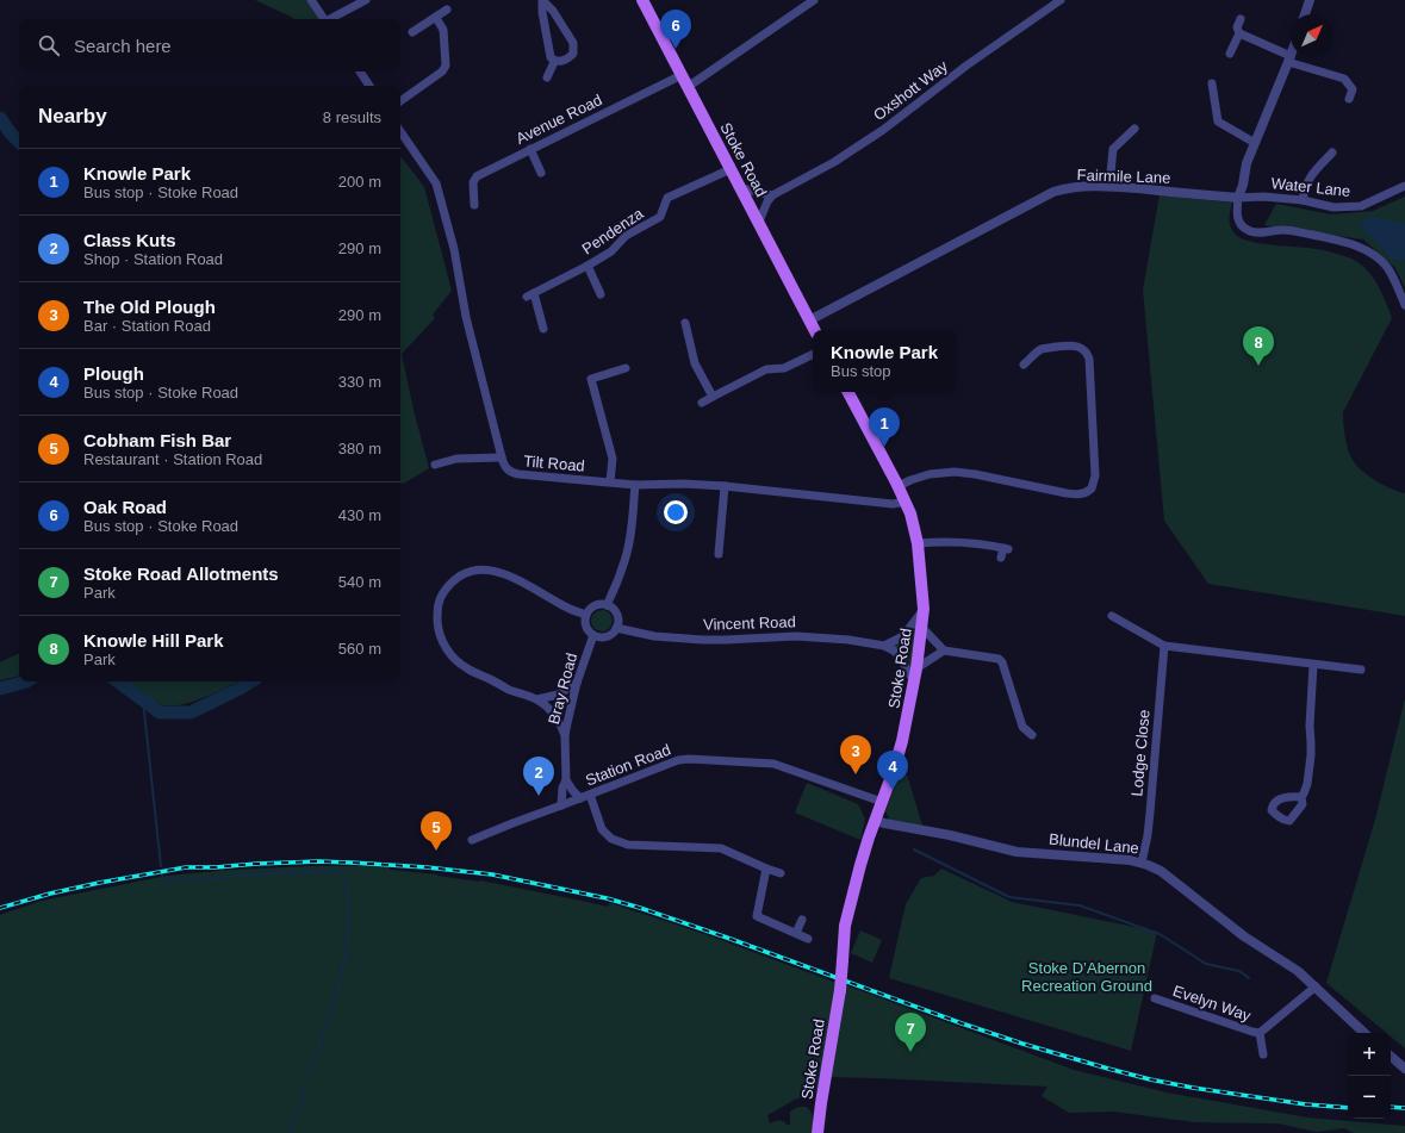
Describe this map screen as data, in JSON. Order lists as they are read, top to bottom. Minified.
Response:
{"streets":{"main road":["Stoke Road"],"street":["Oxshott Way","Avenue Road","Fairmile Lane","Water Lane","Pendenza","Tilt Road","Vincent Road","Bray Road","Lodge Close","Station Road","Blundel Lane","Evelyn Way"]},"crossings":[["Avenue Road","Stoke Road"],["Stoke Road","Fairmile Lane"],["Stoke Road","Pendenza"],["Stoke Road","Tilt Road"],["Stoke Road","Station Road"],["Stoke Road","Blundel Lane"],["Fairmile Lane","Water Lane"],["Vincent Road","Bray Road"],["Bray Road","Station Road"],["Lodge Close","Blundel Lane"],["Blundel Lane","Evelyn Way"]],"parks":["Stoke D’Abernon Recreation Ground"],"north":"top right","page":{"pins":["6","8","1","3","4","2","5","7"],"search":"Search here","heading":["Nearby","8 results"],"list":[{"mark":"1","name":"Knowle Park","note":"Bus stop · Stoke Road","value":"200 m"},{"mark":"2","name":"Class Kuts","note":"Shop · Station Road","value":"290 m"},{"mark":"3","name":"The Old Plough","note":"Bar · Station Road","value":"290 m"},{"mark":"4","name":"Plough","note":"Bus stop · Stoke Road","value":"330 m"},{"mark":"5","name":"Cobham Fish Bar","note":"Restaurant · Station Road","value":"380 m"},{"mark":"6","name":"Oak Road","note":"Bus stop · Stoke Road","value":"430 m"},{"mark":"7","name":"Stoke Road Allotments","note":"Park","value":"540 m"},{"mark":"8","name":"Knowle Hill Park","note":"Park","value":"560 m"}],"popup":["Knowle Park","Bus stop"],"map_buttons":["+","−"]}}
